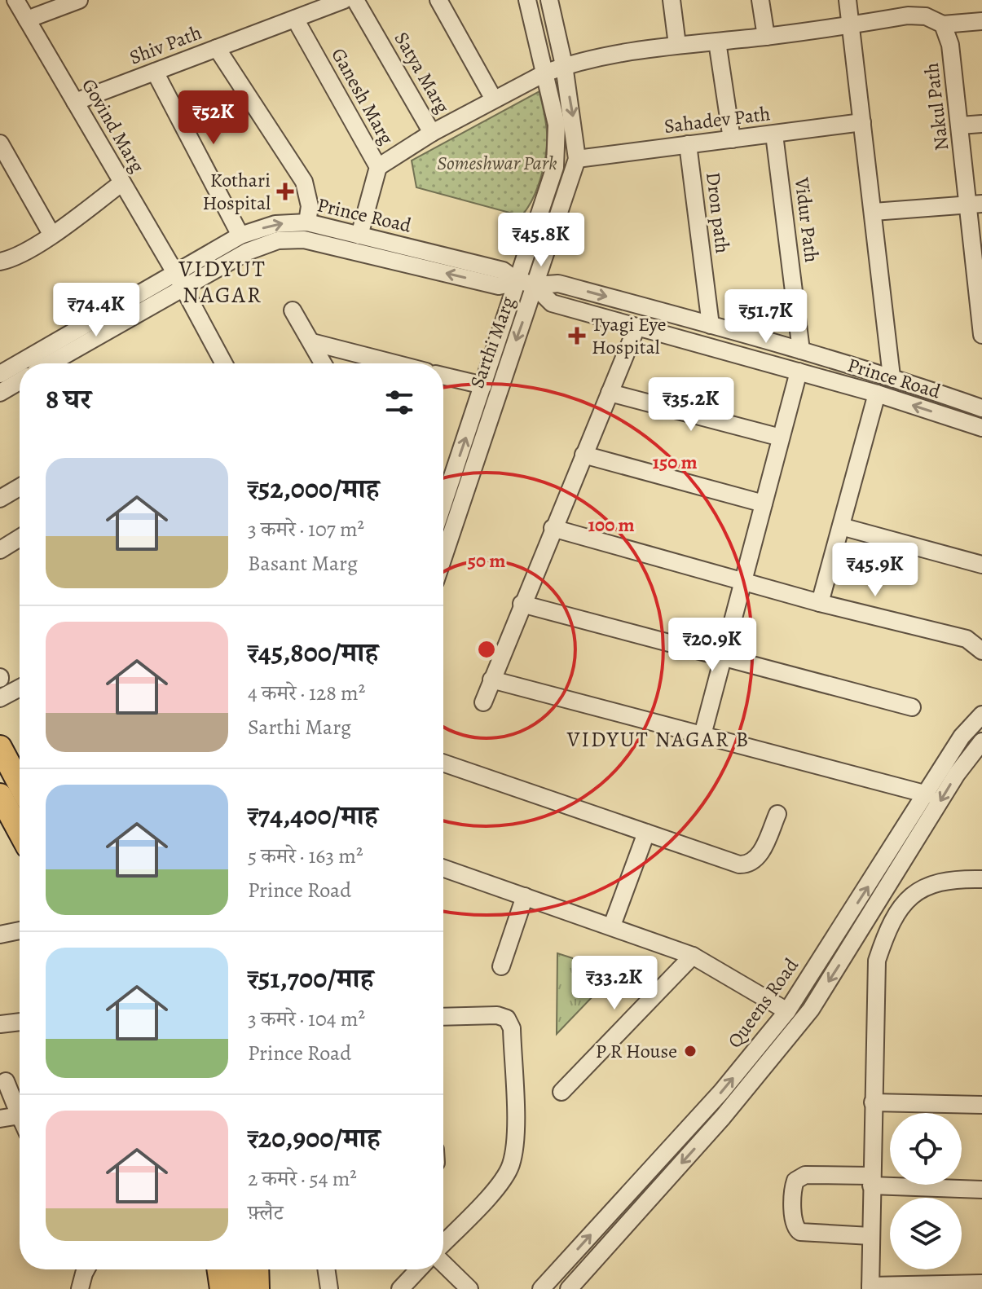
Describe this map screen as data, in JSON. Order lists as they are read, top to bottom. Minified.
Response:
{"streets":{"street":["Shiv Path","Satya Marg","Ganesh Marg","Nakul Path","Sahadev Path","Govind Marg","Dron path","Prince Road","Vidur Path","Sarthi Marg","Queens Road"]},"crossings":[["Shiv Path","Ganesh Marg"],["Shiv Path","Govind Marg"],["Ganesh Marg","Prince Road"],["Sahadev Path","Dron path"],["Sahadev Path","Vidur Path"],["Sahadev Path","Sarthi Marg"],["Govind Marg","Prince Road"],["Dron path","Prince Road"],["Prince Road","Vidur Path"],["Prince Road","Sarthi Marg"]],"districts":["VIDYUT NAGAR","VIDYUT NAGAR B"],"parks":["Someshwar Park"],"places":{"health":["Kothari Hospital","Tyagi Eye Hospital"],"other":["P R House"]},"page":{"price":["₹52K","₹45.8K","₹74.4K","₹51.7K","₹35.2K","₹45.9K","₹20.9K","₹33.2K"],"heading":"8 घर","list":[{"name":"₹52,000/माह","note":"3 कमरे · 107 m² · Basant Marg"},{"name":"₹45,800/माह","note":"4 कमरे · 128 m² · Sarthi Marg"},{"name":"₹74,400/माह","note":"5 कमरे · 163 m² · Prince Road"},{"name":"₹51,700/माह","note":"3 कमरे · 104 m² · Prince Road"},{"name":"₹20,900/माह","note":"2 कमरे · 54 m² · फ़्लैट"}]},"rings":["150 m","100 m","50 m"]}
